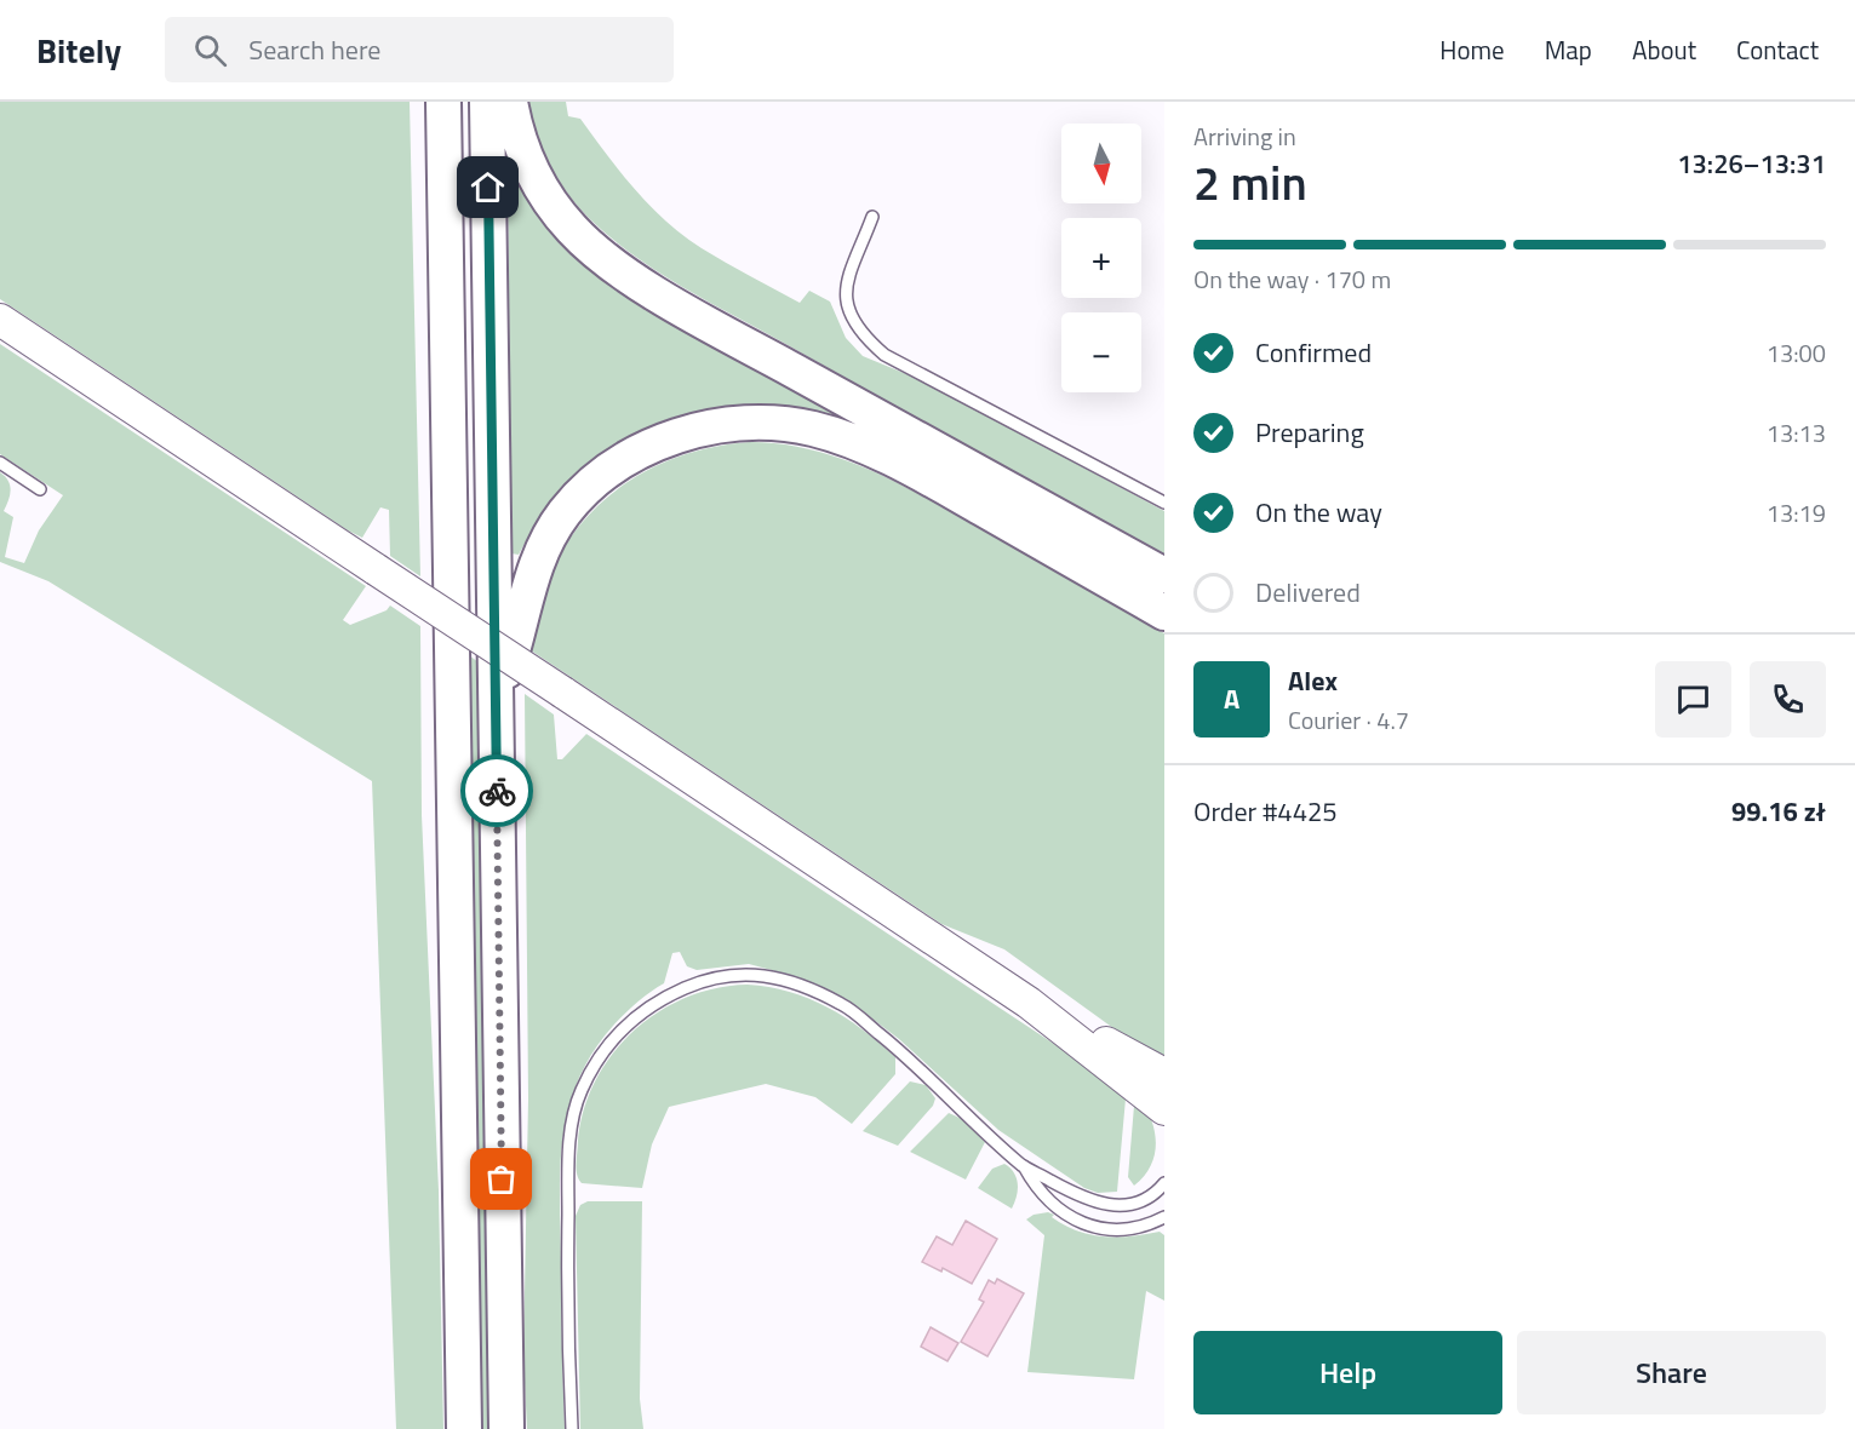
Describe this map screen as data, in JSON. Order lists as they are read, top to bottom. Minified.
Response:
{"north":"bottom","page":{"header":"Bitely","search":"Search here","nav":["Home","Map","About","Contact"],"heading":["2 min","Arriving in","13:26–13:31"],"panel":["Alex","Courier · 4.7","Order #4425","99.16 zł"],"map_buttons":["+","−"],"bar":"On the way · 170 m","list":[["Confirmed","13:00"],["Preparing","13:13"],["On the way","13:19"],"Delivered"],"round":"A","buttons":["Help","Share"]}}
